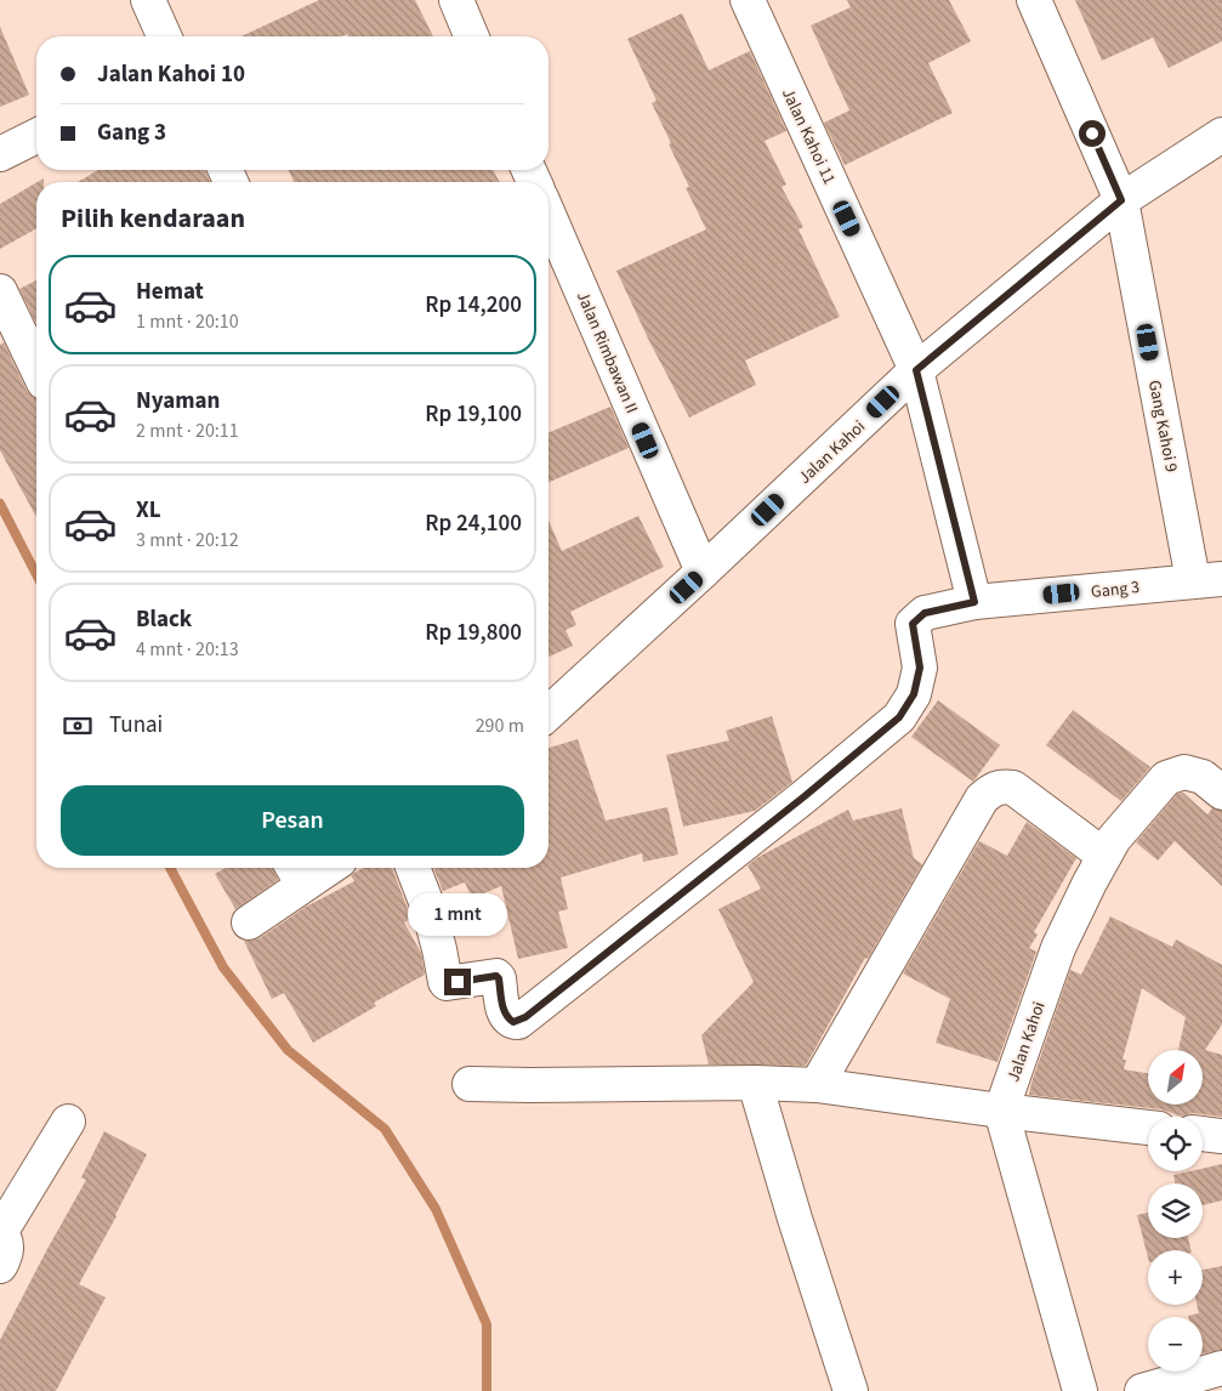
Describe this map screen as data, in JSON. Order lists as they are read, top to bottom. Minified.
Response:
{"streets":{"street":["Jalan Kahoi 11","Jalan Rimbawan II","Gang Kahoi 9","Jalan Kahoi","Gang 3"]},"crossings":[["Jalan Kahoi 11","Jalan Kahoi"],["Jalan Kahoi 11","Gang 3"],["Jalan Rimbawan II","Jalan Kahoi"],["Gang Kahoi 9","Jalan Kahoi"],["Gang Kahoi 9","Gang 3"]],"north":"top right","page":{"banner":["Jalan Kahoi 10","Gang 3"],"heading":"Pilih kendaraan","list":[{"name":"Hemat","note":"1 mnt · 20:10","value":"Rp 14,200"},{"name":"Nyaman","note":"2 mnt · 20:11","value":"Rp 19,100"},{"name":"XL","note":"3 mnt · 20:12","value":"Rp 24,100"},{"name":"Black","note":"4 mnt · 20:13","value":"Rp 19,800"}],"pay":["Tunai","290 m"],"buttons":"Pesan","bubble":"1 mnt","map_buttons":["+","−"]}}
